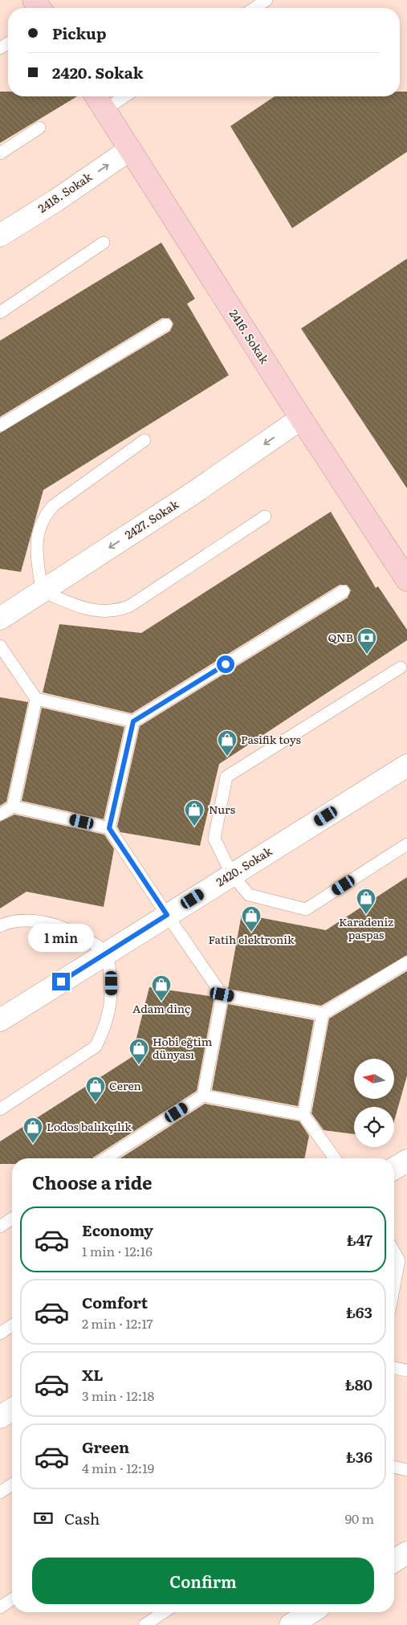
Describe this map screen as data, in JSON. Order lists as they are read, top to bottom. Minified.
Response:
{"streets":{"street":["2418. Sokak","2416. Sokak","2427. Sokak","2420. Sokak"]},"crossings":[["2418. Sokak","2416. Sokak"],["2416. Sokak","2427. Sokak"]],"one_way":["2418. Sokak","2427. Sokak"],"places":{"bank":["QNB"],"shop":["Pasifik toys","Nurs","Karadeniz paspas","Fatih elektronik","Adam dinç","Hobi eğtim dünyası","Ceren","Lodos balıkçılık"]},"north":"left","page":{"banner":["Pickup","2420. Sokak"],"bubble":"1 min","heading":"Choose a ride","list":[{"name":"Economy","note":"1 min · 12:16","value":"₺47"},{"name":"Comfort","note":"2 min · 12:17","value":"₺63"},{"name":"XL","note":"3 min · 12:18","value":"₺80"},{"name":"Green","note":"4 min · 12:19","value":"₺36"}],"pay":["Cash","90 m"],"buttons":"Confirm"}}
